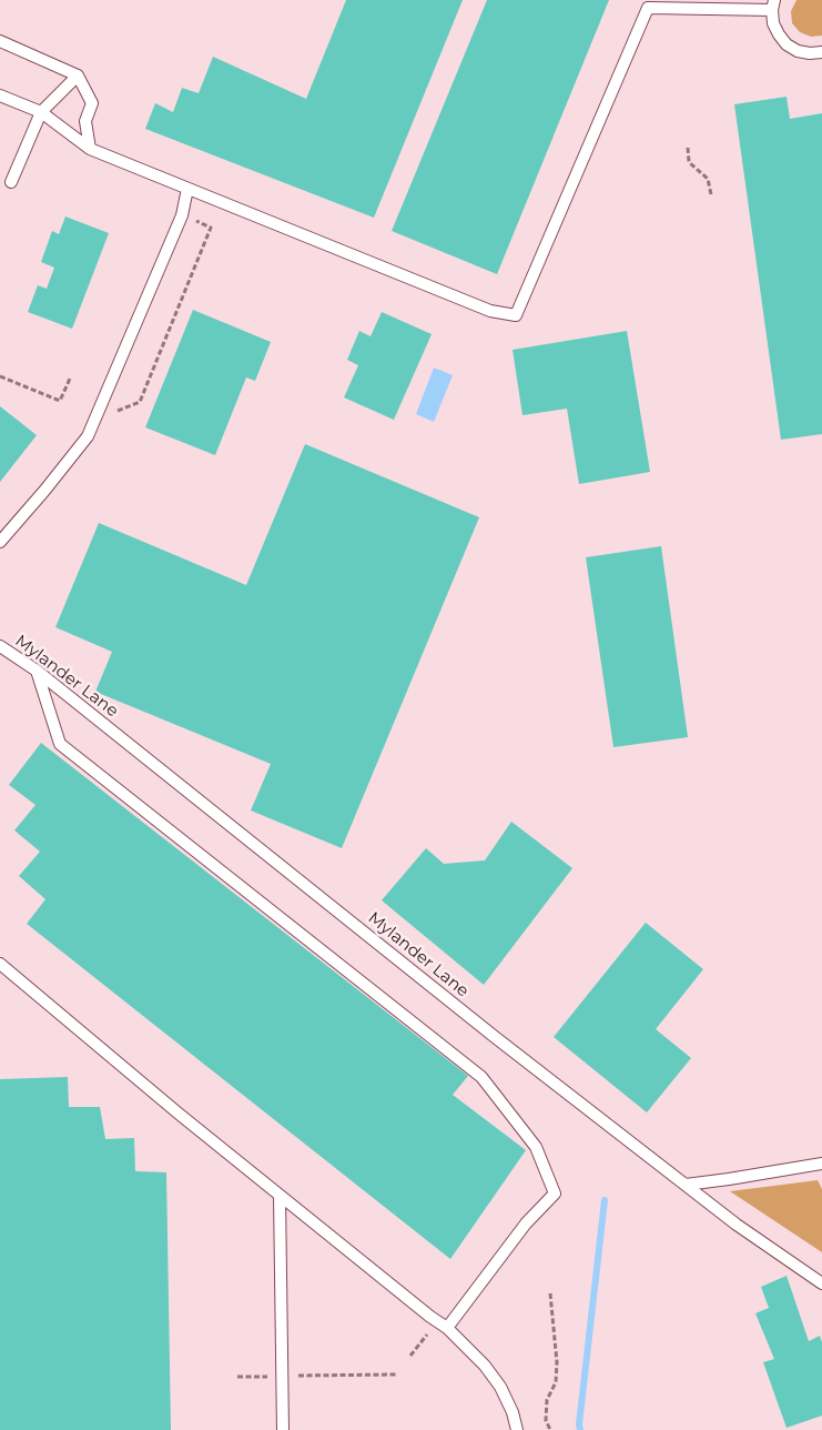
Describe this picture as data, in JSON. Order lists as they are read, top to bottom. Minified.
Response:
{"streets":{"lane":["Mylander Lane"]}}
